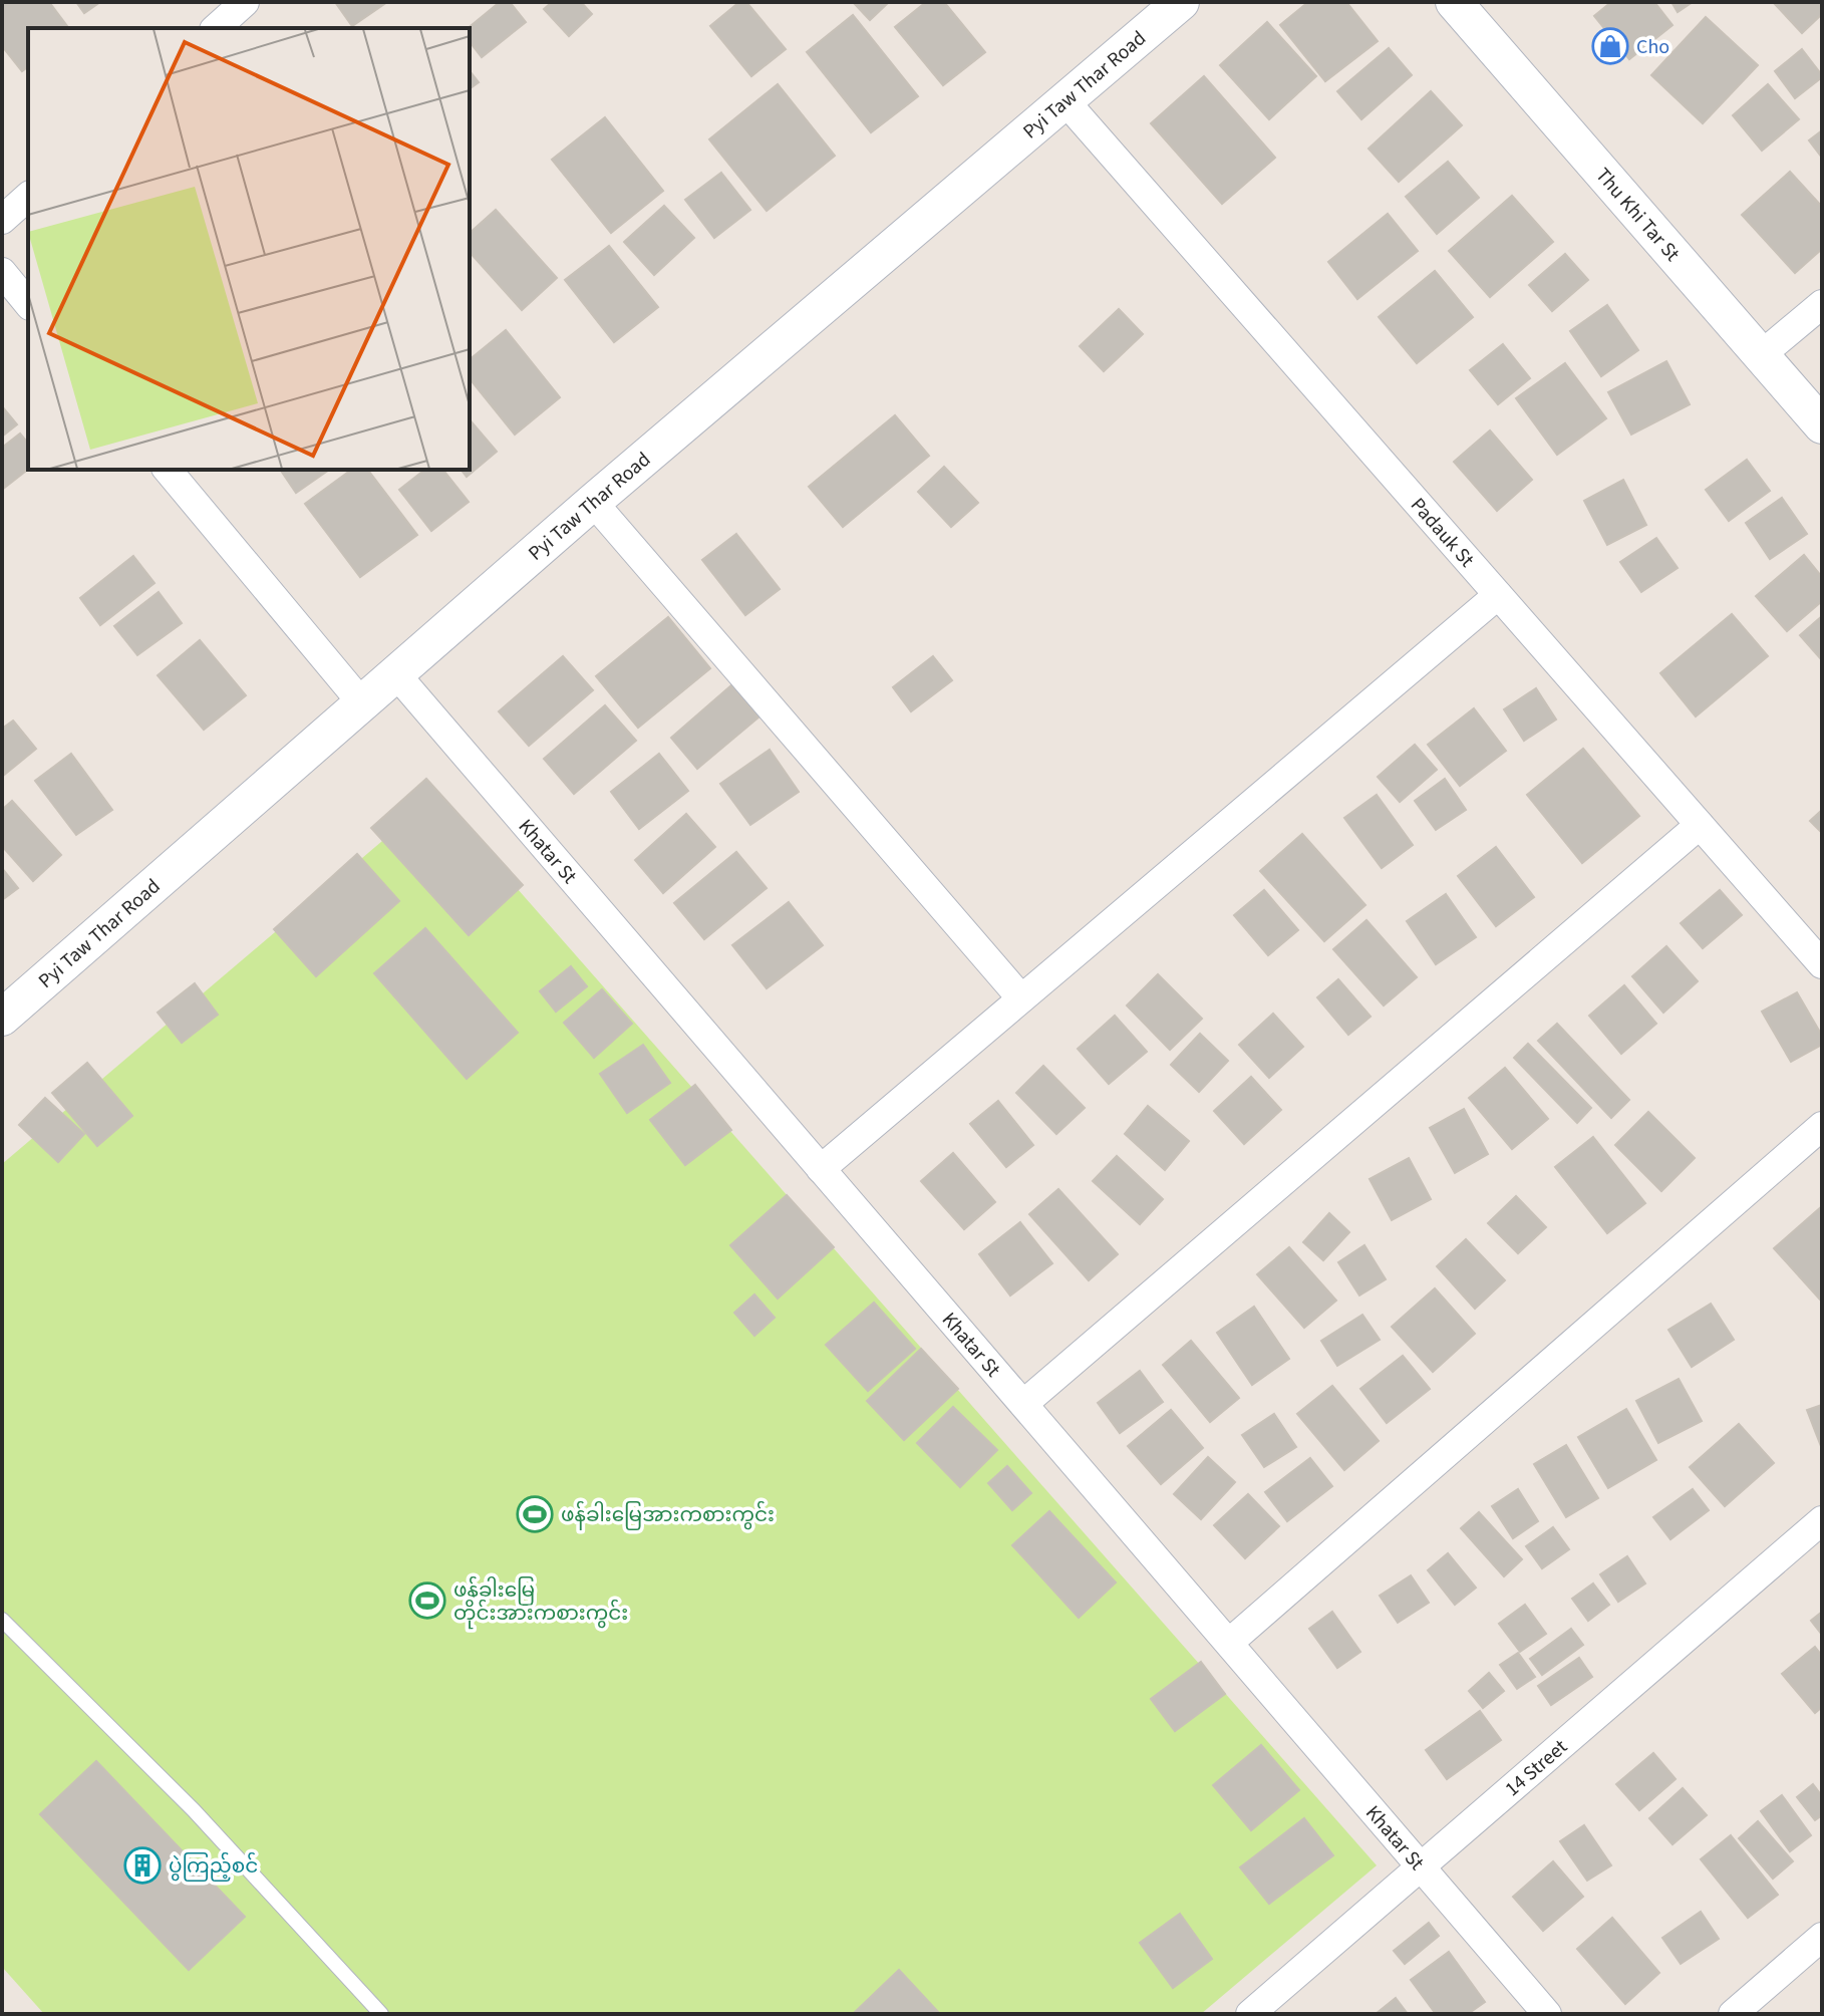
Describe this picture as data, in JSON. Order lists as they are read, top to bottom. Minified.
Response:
{"streets":{"street":["Pyi Taw Thar Road","Thu Khi Tar St","Padauk St","Khatar St","14 Street"]},"crossings":[["Pyi Taw Thar Road","Padauk St"],["Pyi Taw Thar Road","Khatar St"],["Khatar St","14 Street"]],"places":{"shop":["Cho"],"sports":["ဖန်ခါးမြေအားကစားကွင်း","ဖန်ခါးမြေ တိုင်းအားကစားကွင်း"],"building":["ပွဲကြည့်စင်"]}}
